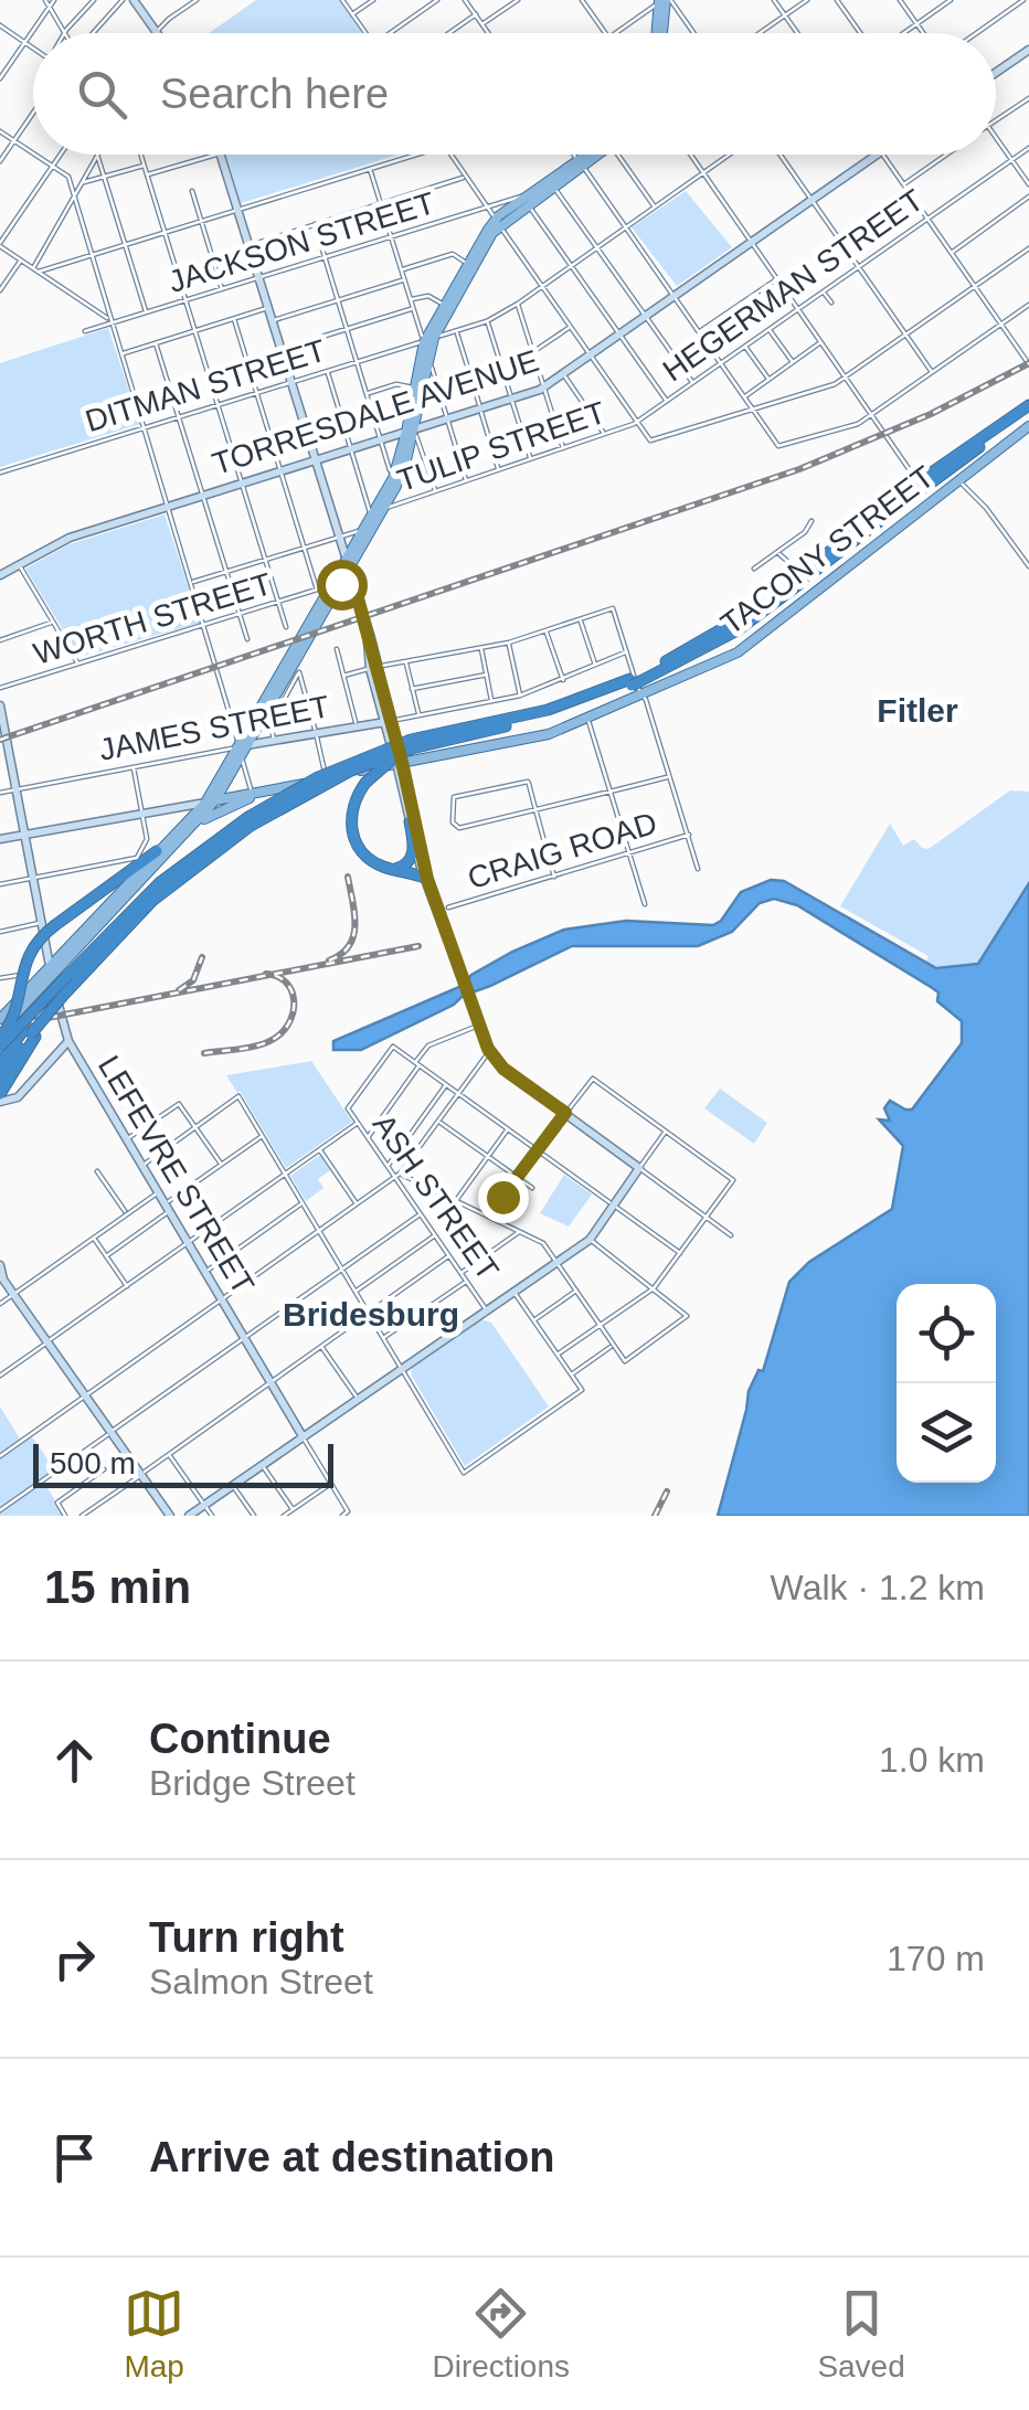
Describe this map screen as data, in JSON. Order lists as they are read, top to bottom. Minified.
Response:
{"streets":{"main road":["TORRESDALE AVENUE","TACONY STREET","JAMES STREET","LEFEVRE STREET"],"street":["JACKSON STREET","HEGERMAN STREET","DITMAN STREET","TULIP STREET","WORTH STREET","CRAIG ROAD","ASH STREET"]},"crossings":[["HEGERMAN STREET","TULIP STREET"],["TACONY STREET","LEFEVRE STREET"],["JAMES STREET","LEFEVRE STREET"]],"districts":["Fitler","Bridesburg"],"scale_bar":"500 m","page":{"search":"Search here","scale":"500 m","heading":["15 min","Walk · 1.2 km"],"list":[["Continue","Bridge Street","1.0 km"],["Turn right","Salmon Street","170 m"],"Arrive at destination"],"nav":["Map","Directions","Saved"]}}
